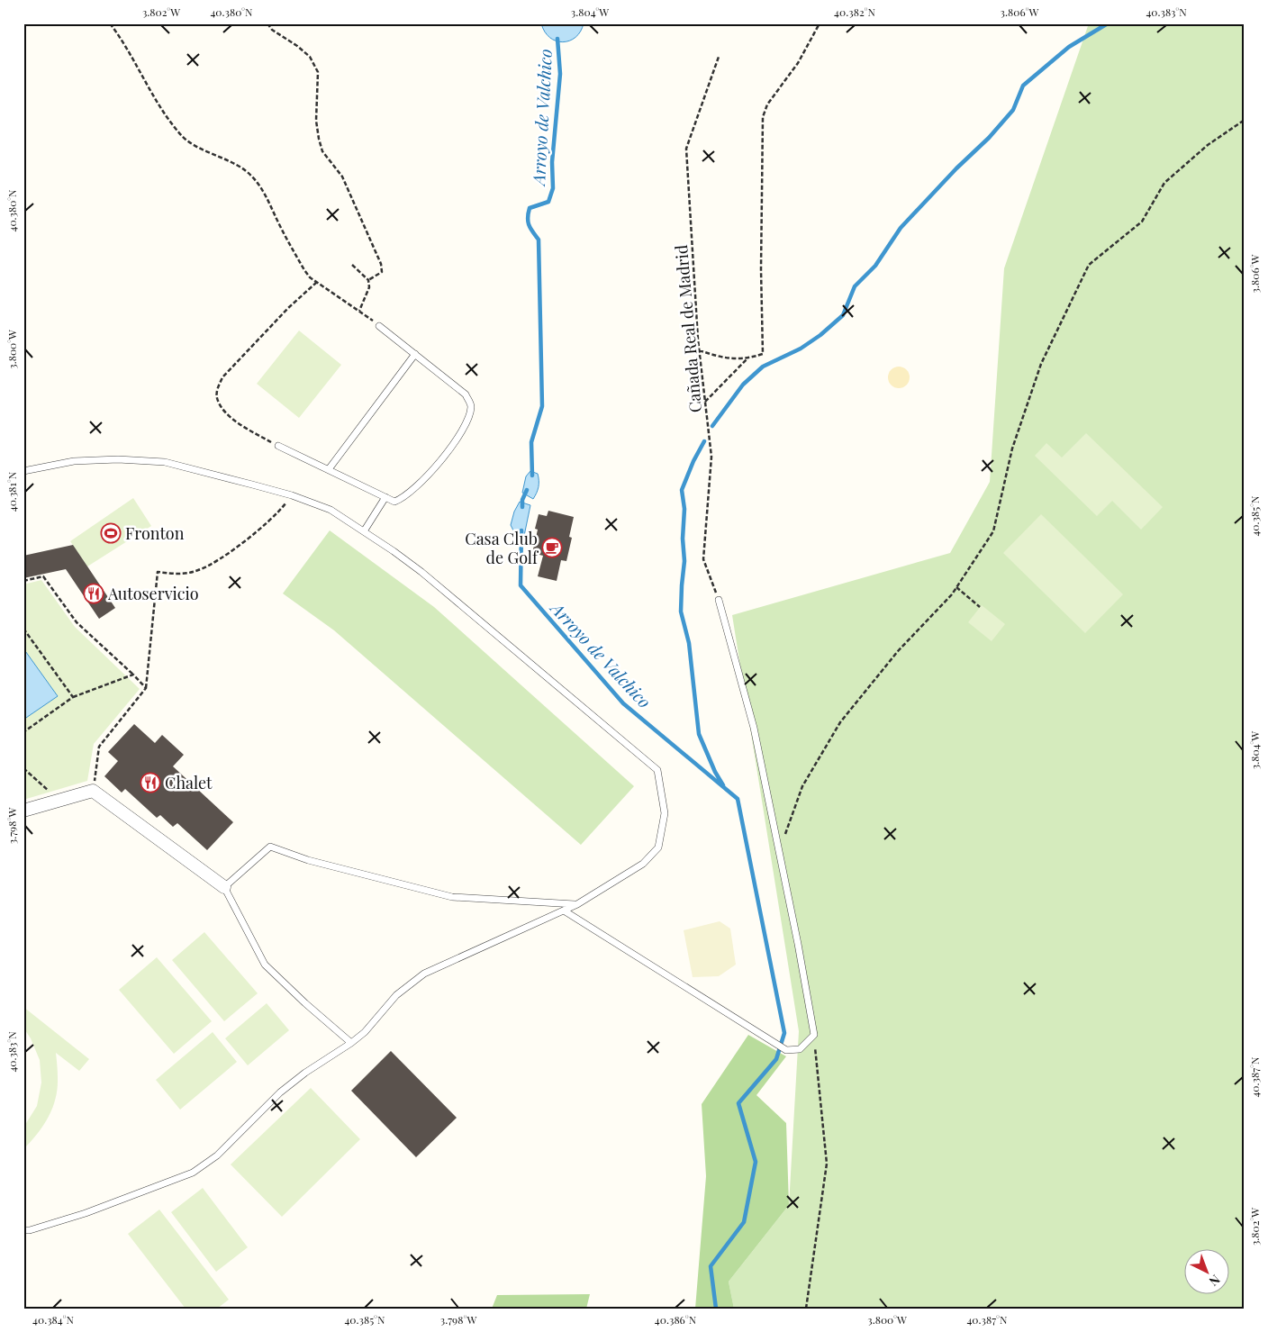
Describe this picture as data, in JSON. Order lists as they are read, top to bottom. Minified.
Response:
{"streets":{"path":["Cañada Real de Madrid"]},"water":["Arroyo de Valchico"],"places":{"sports":["Fronton"],"cafe":["Casa Club de Golf"],"restaurant":["Autoservicio","Chalet"]},"north":"bottom right","coordinates":["3.802°W","40.380°N","3.804°W","40.382°N","3.806°W","40.383°N","3.800°W","40.381°N","40.385°N","3.798°W","40.387°N","40.384°N","40.386°N"]}
